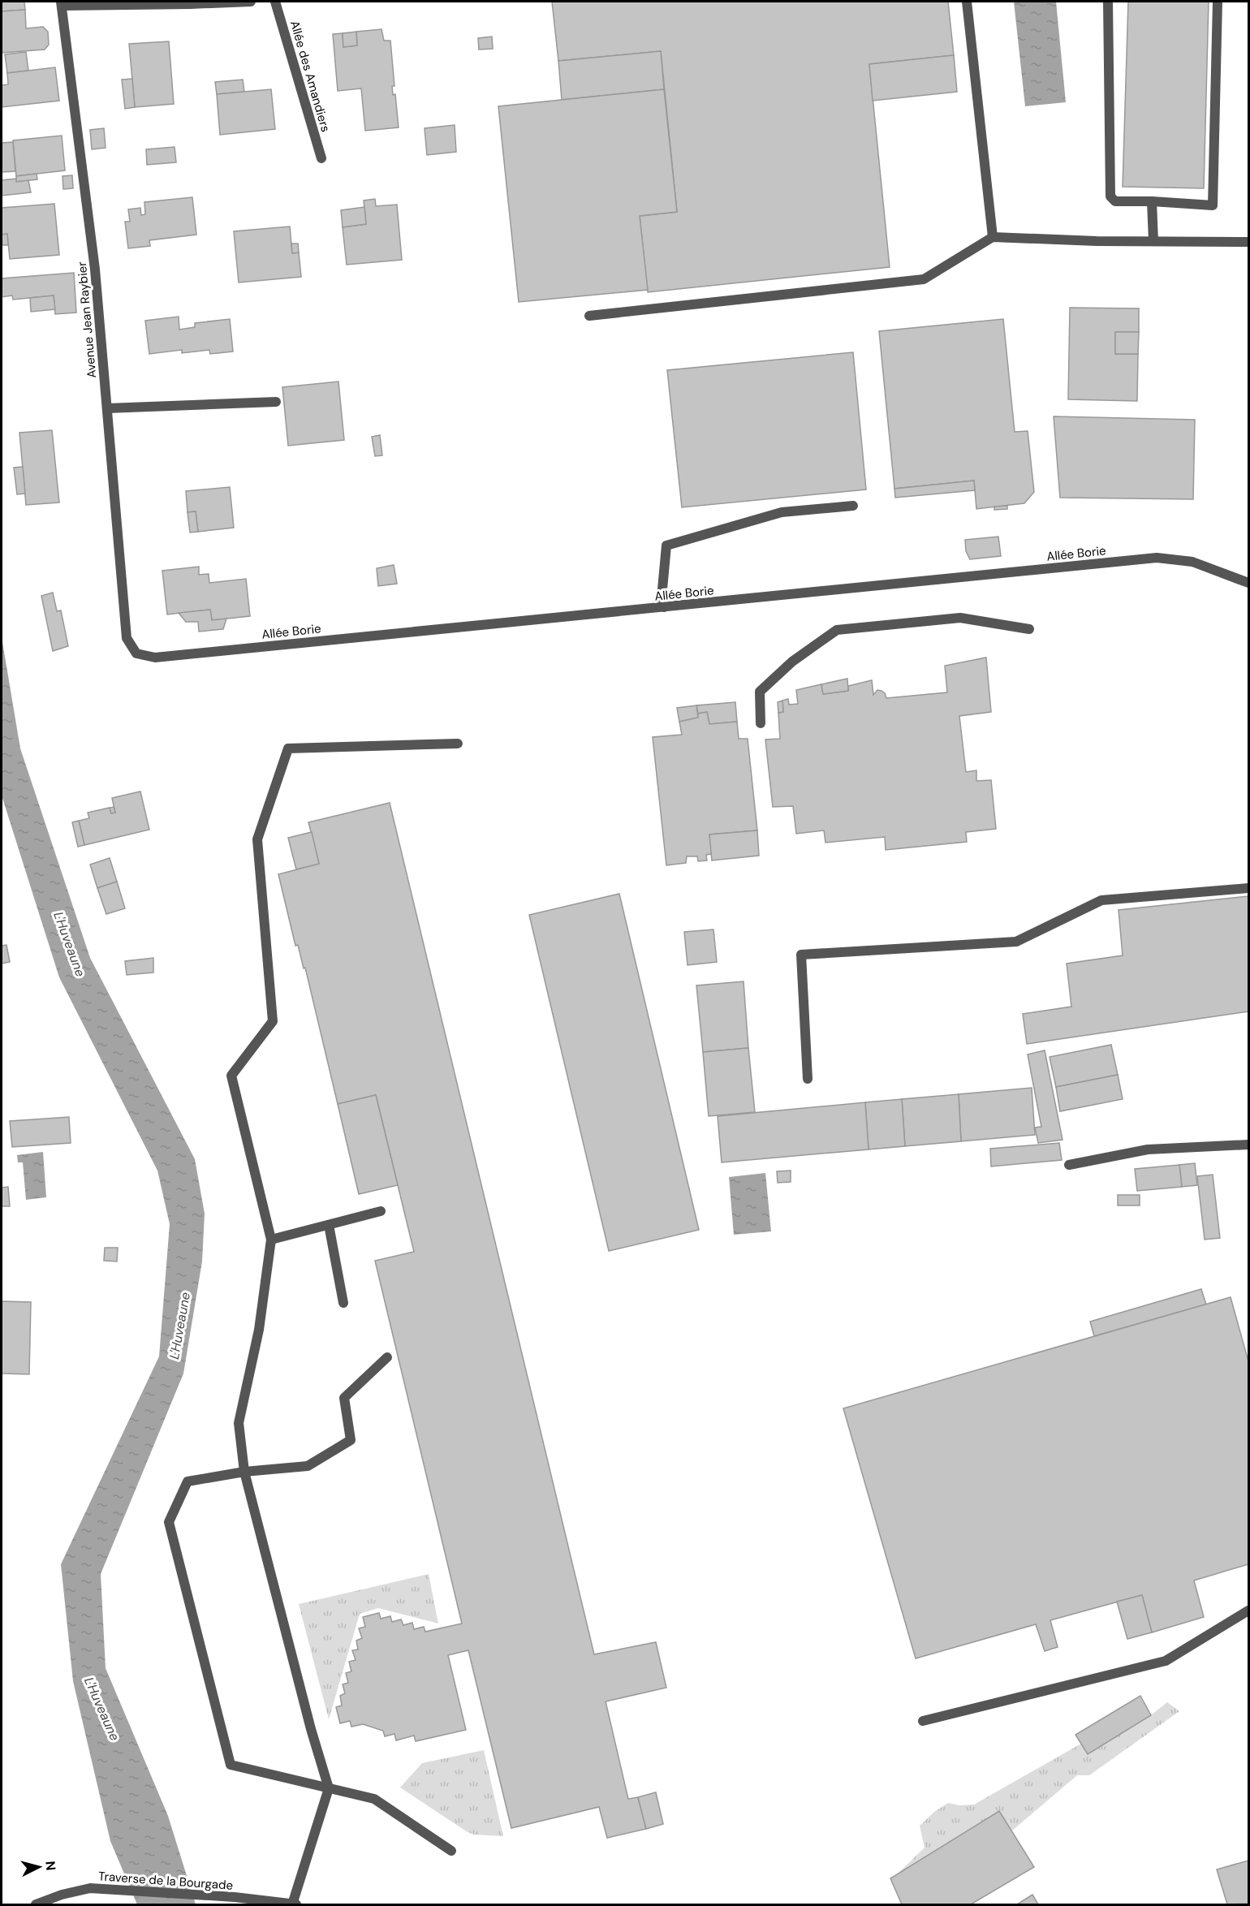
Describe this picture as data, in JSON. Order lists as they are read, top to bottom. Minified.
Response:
{"streets":{"street":["Allée des Amandiers","Avenue Jean Raybier","Allée Borie","Traverse de la Bourgade"]},"crossings":[["Avenue Jean Raybier","Allée Borie"]],"water":["L'Huveaune"],"north":"right"}
